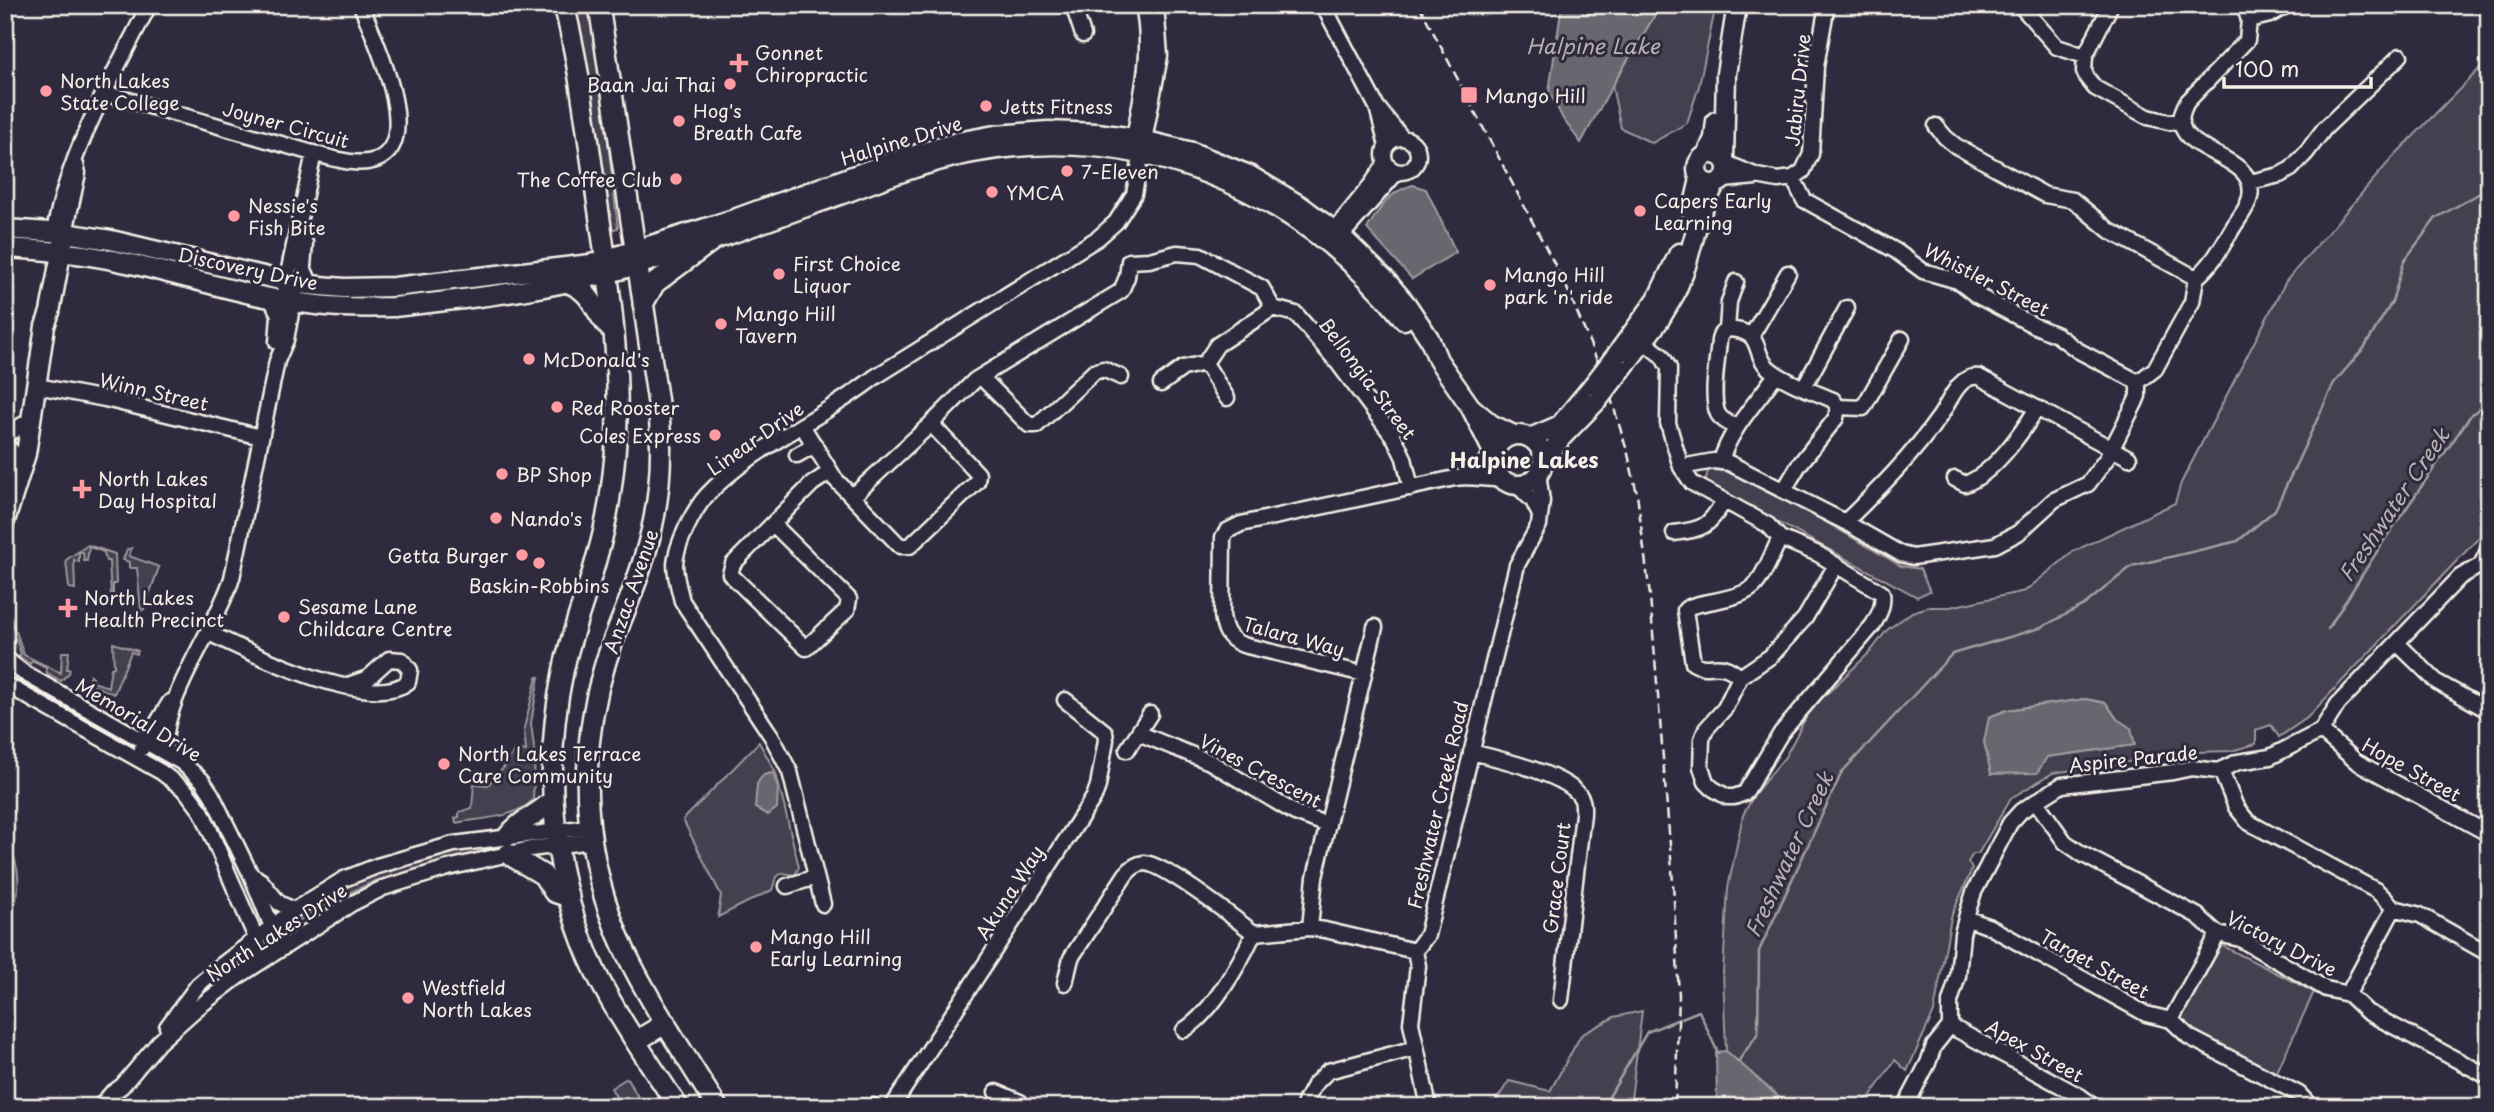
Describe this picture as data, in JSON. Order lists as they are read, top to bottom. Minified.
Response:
{"streets":{"highway":["Anzac Avenue"],"main road":["Halpine Drive","Discovery Drive"],"street":["Jabiru Drive","Joyner Circuit","Whistler Street","Bellongia Street","Winn Street","Linear Drive","Talara Way","Memorial Drive","Aspire Parade","Hope Street","Vines Crescent","Freshwater Creek Road","Grace Court","Akuna Way","North Lakes Drive","Victory Drive","Target Street","Apex Street"]},"crossings":[["Jabiru Drive","Whistler Street"],["Halpine Drive","Linear Drive"],["Halpine Drive","Anzac Avenue"],["Halpine Drive","Talara Way"],["Halpine Drive","Freshwater Creek Road"],["Discovery Drive","Anzac Avenue"],["Bellongia Street","Talara Way"],["Anzac Avenue","North Lakes Drive"],["Talara Way","Vines Crescent"],["Talara Way","Freshwater Creek Road"],["Memorial Drive","North Lakes Drive"],["Aspire Parade","Hope Street"],["Aspire Parade","Victory Drive"],["Aspire Parade","Target Street"],["Aspire Parade","Apex Street"],["Freshwater Creek Road","Grace Court"]],"districts":["Halpine Lakes"],"water":["Halpine Lake","Freshwater Creek"],"places":{"health":["Gonnet Chiropractic","North Lakes Day Hospital","North Lakes Health Precinct"],"other":["Baan Jai Thai","North Lakes State College","Jetts Fitness","Hog's Breath Cafe","7-Eleven","The Coffee Club","YMCA","Capers Early Learning","Nessie's Fish Bite","First Choice Liquor","Mango Hill park 'n' ride","Mango Hill Tavern","McDonald's","Red Rooster","Coles Express","BP Shop","Nando's","Getta Burger","Baskin-Robbins","Sesame Lane Childcare Centre","North Lakes Terrace Care Community","Mango Hill Early Learning","Westfield North Lakes"],"transit":["Mango Hill"]},"scale_bar":"100 m"}
